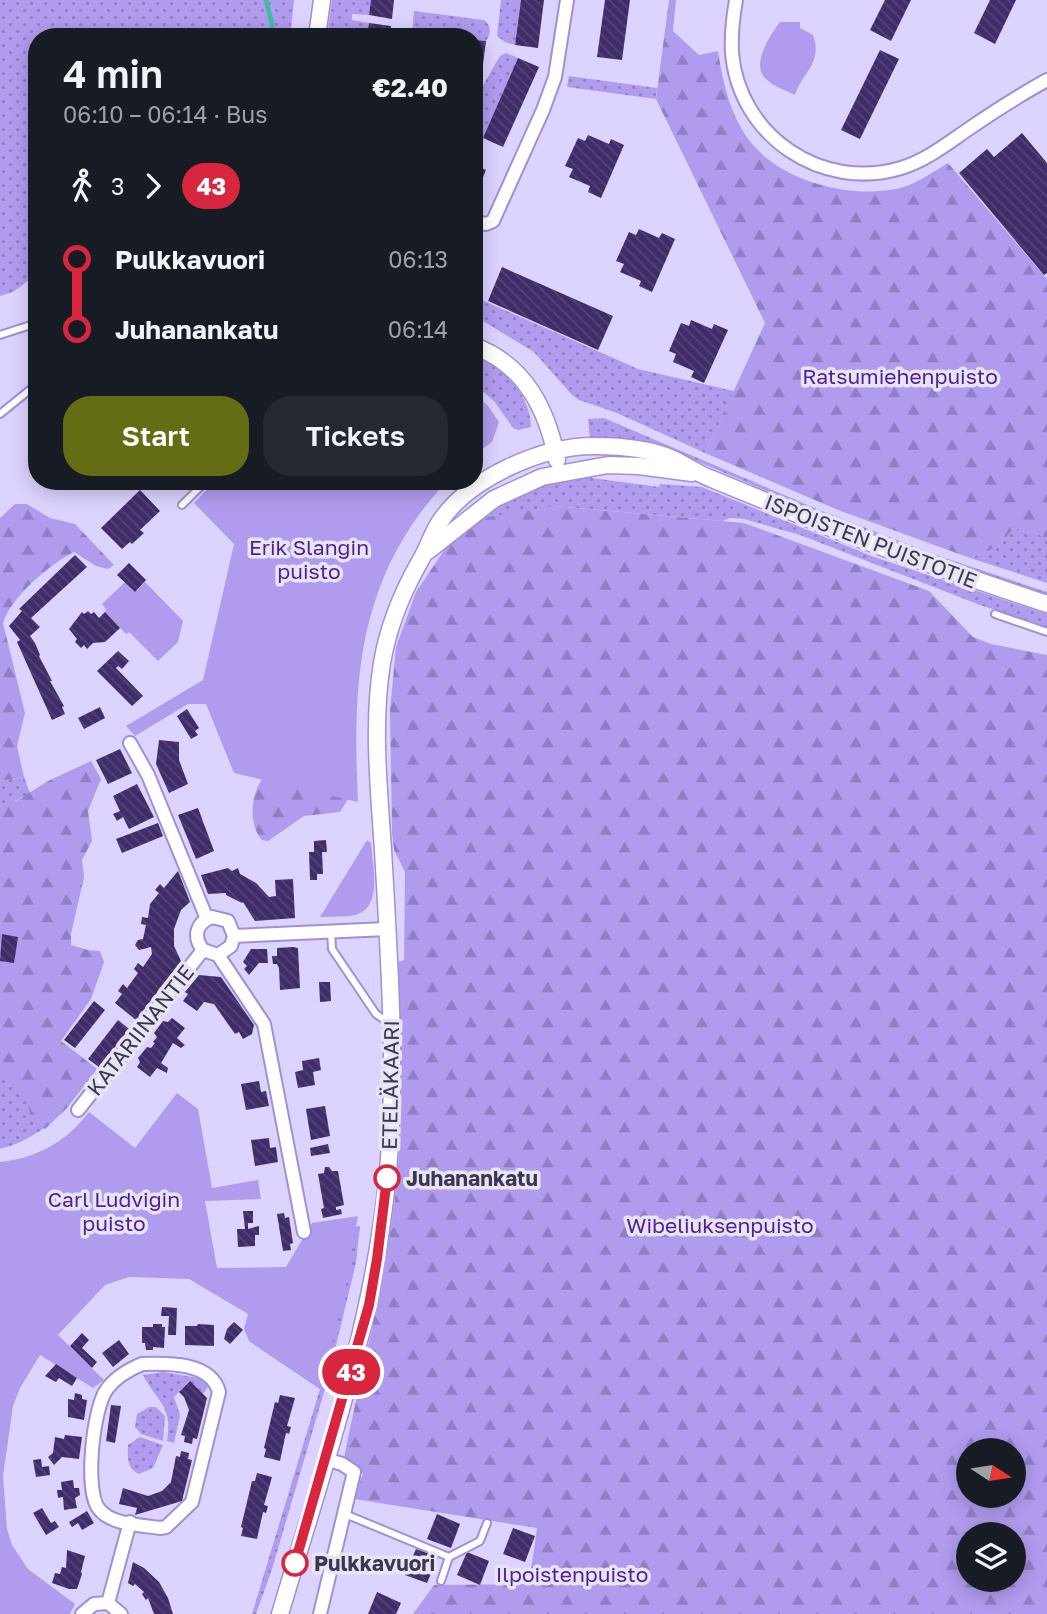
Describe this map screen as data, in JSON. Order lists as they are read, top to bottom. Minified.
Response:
{"streets":{"main road":["ISPOISTEN PUISTOTIE","ETELÄKAARI"],"street":["KATARIINANTIE"]},"crossings":[["ISPOISTEN PUISTOTIE","ETELÄKAARI"]],"parks":["Ratsumiehenpuisto","Erik Slangin puisto","Carl Ludvigin puisto","Wibeliuksenpuisto","Ilpoistenpuisto"],"places":["Juhanankatu","Pulkkavuori"],"lines":["bus line 43"],"north":"right","page":{"on_map":"43","heading":["4 min","06:10 – 06:14 · Bus","€2.40"],"legs":["3","43"],"list":[{"name":"Pulkkavuori","value":"06:13"},{"name":"Juhanankatu","value":"06:14"}],"buttons":["Start","Tickets"]}}
